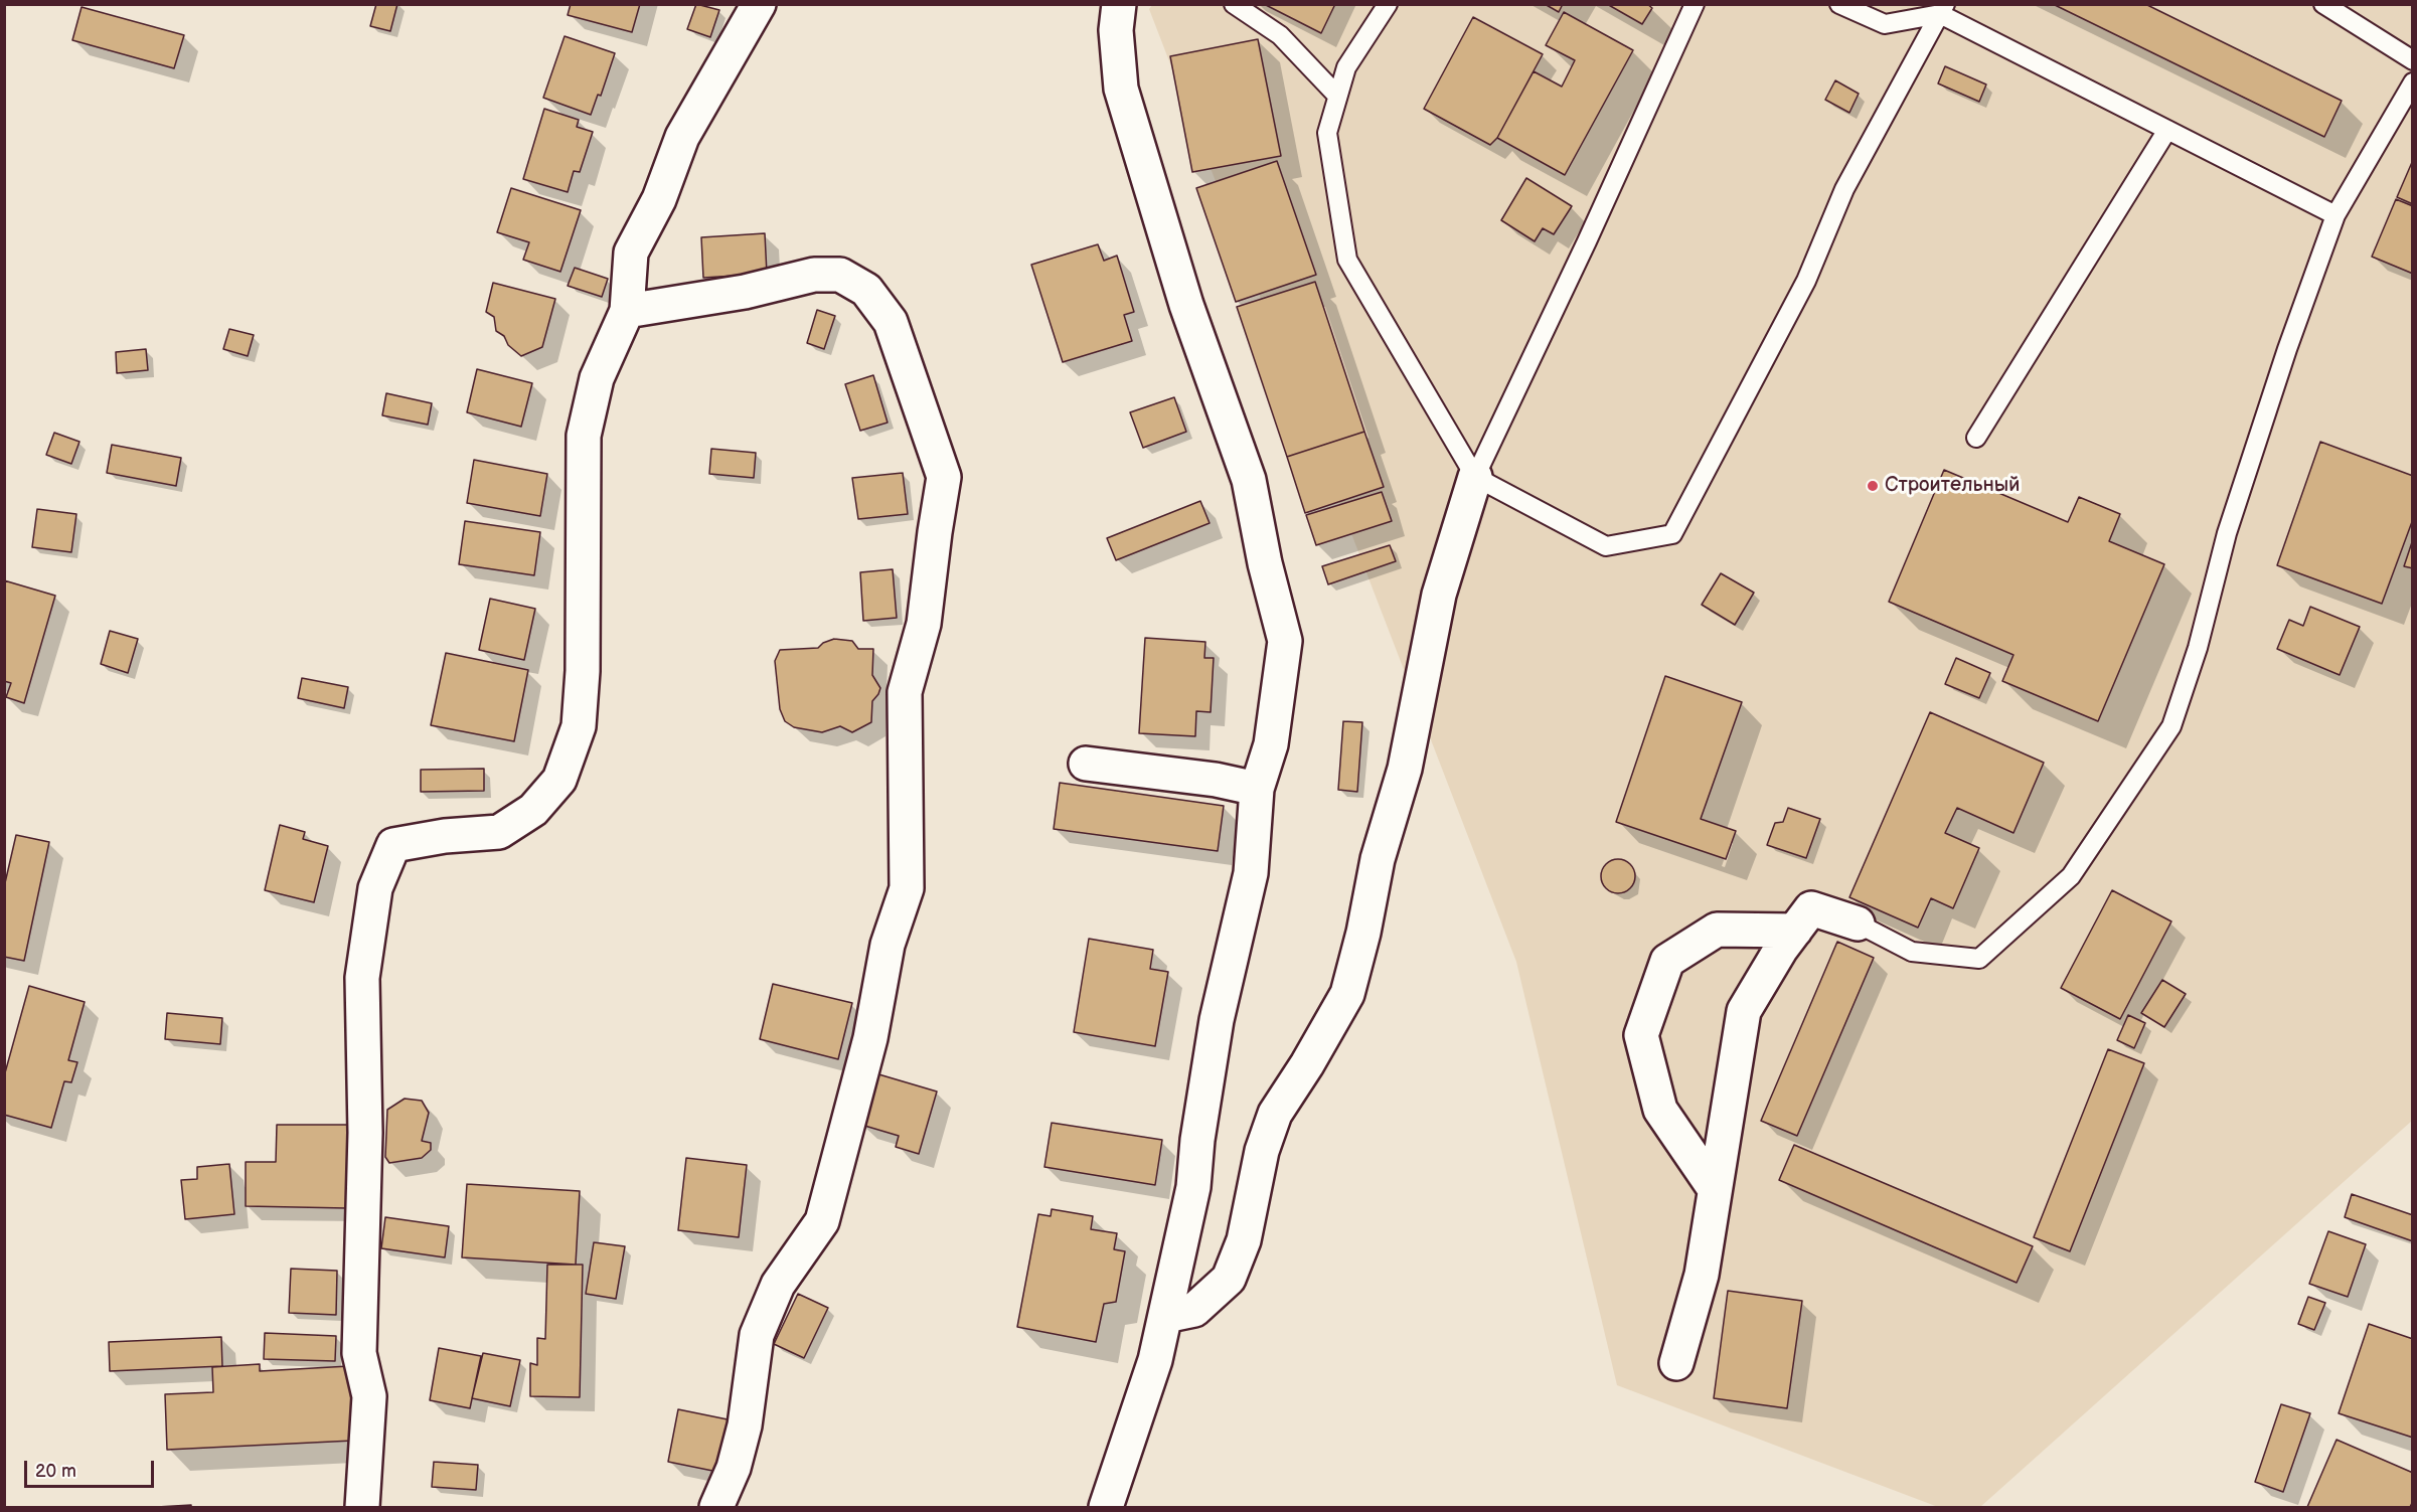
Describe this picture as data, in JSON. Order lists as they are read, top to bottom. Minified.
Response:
{"places":["Строительный"],"scale_bar":"20 m"}
